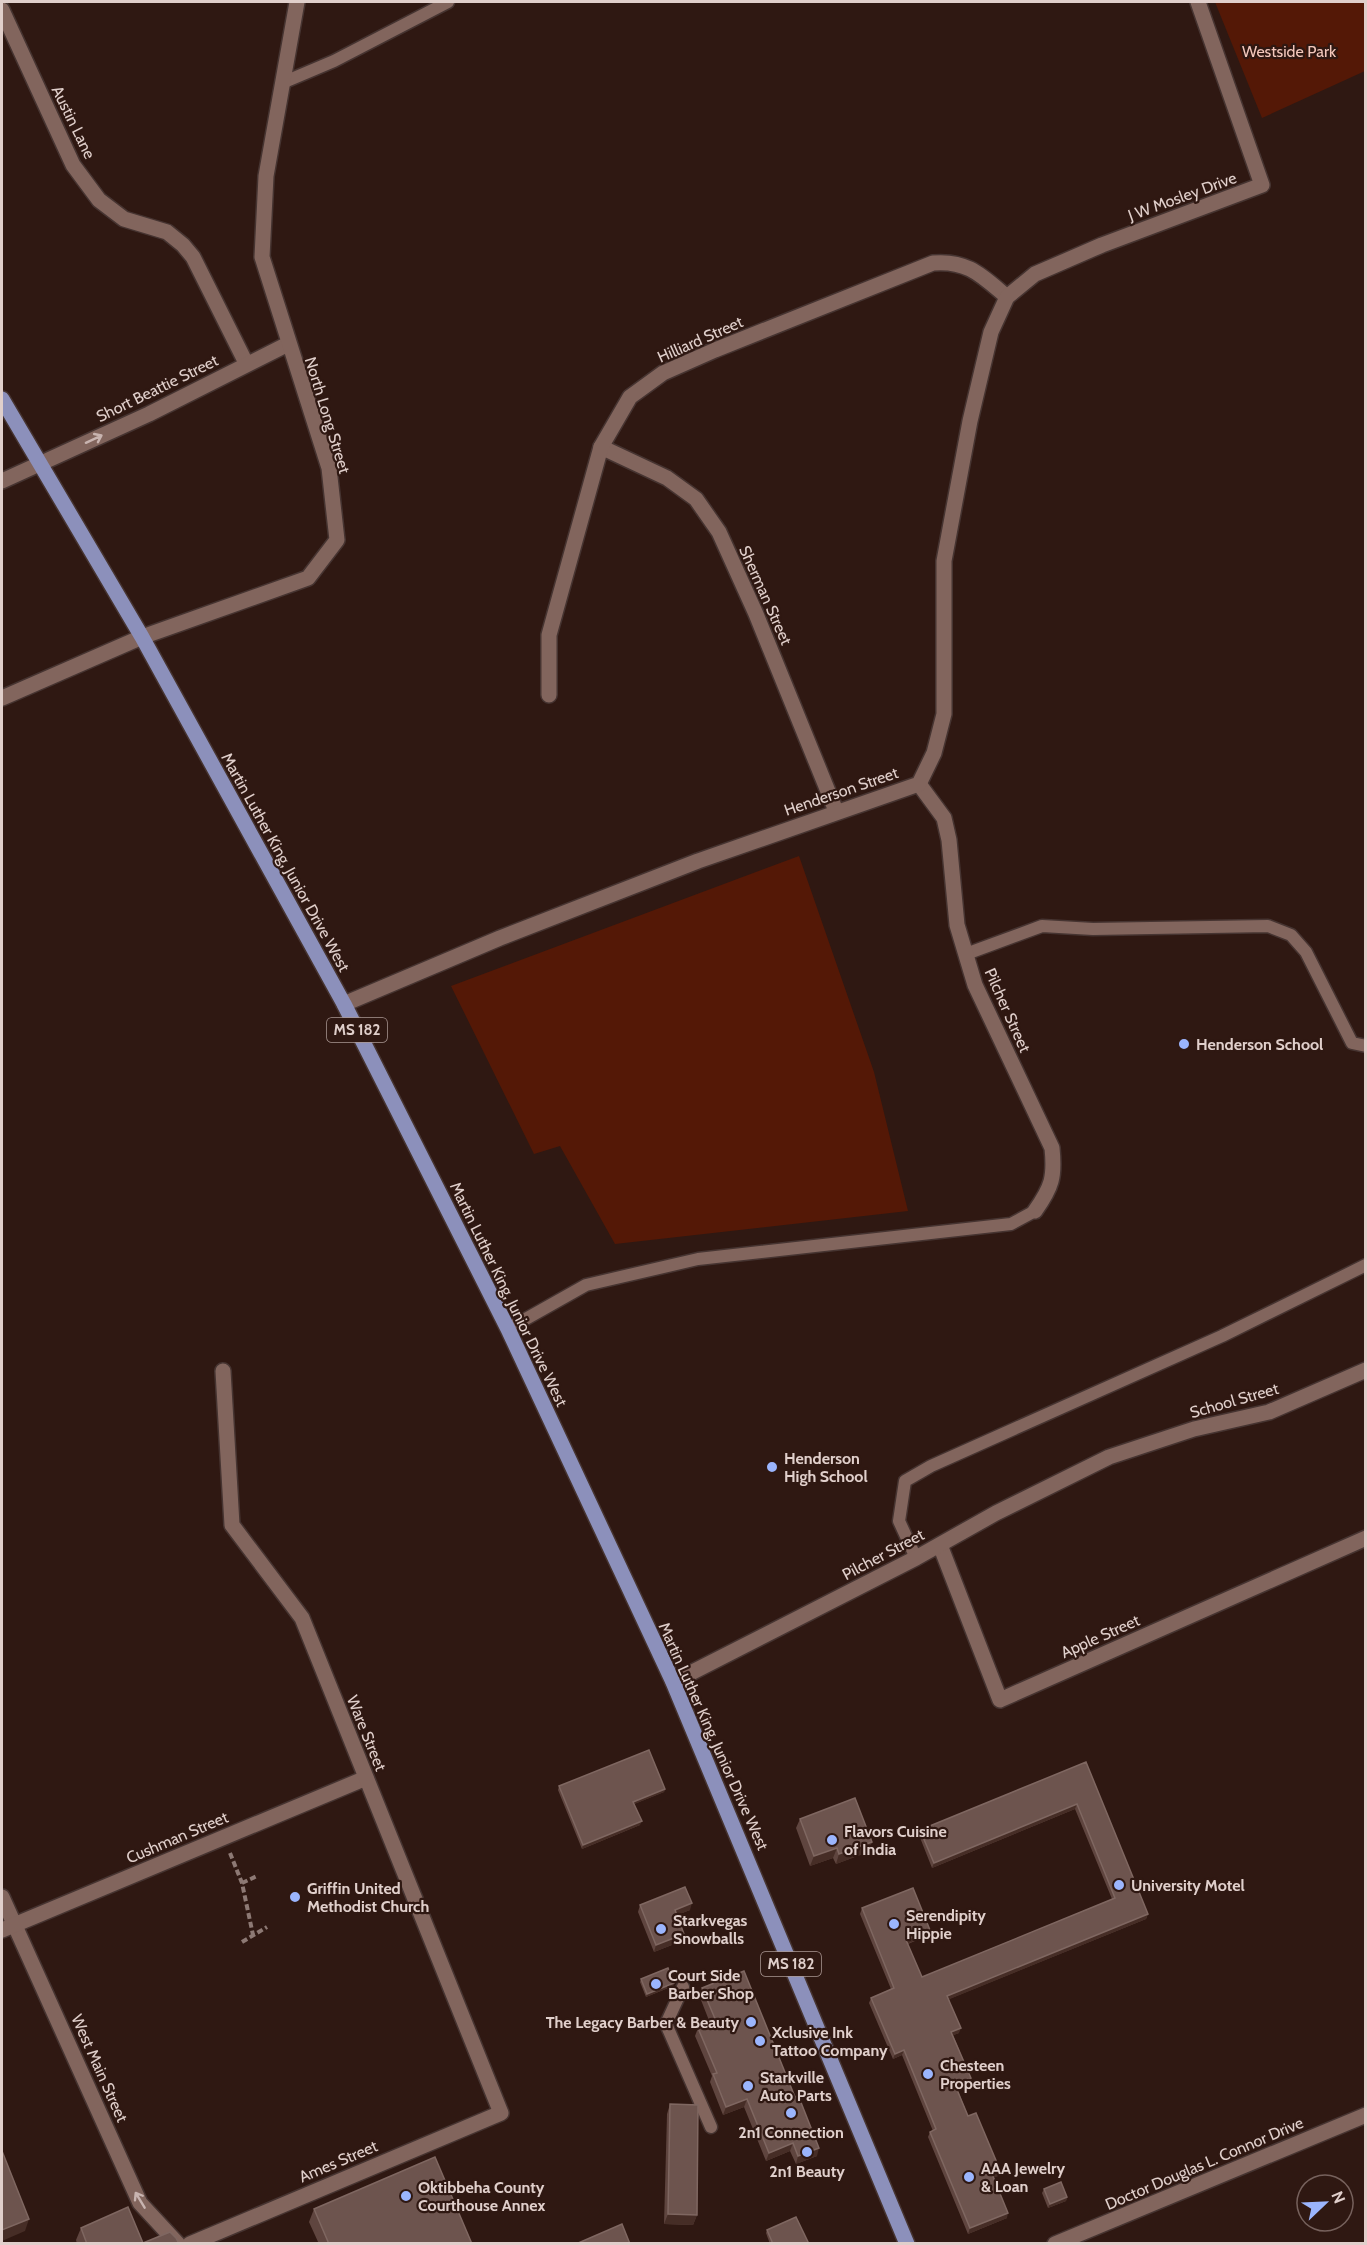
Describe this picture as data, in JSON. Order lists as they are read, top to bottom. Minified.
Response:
{"streets":{"main road":["Martin Luther King, Junior Drive West","MS 182"],"street":["Austin Lane","J W Mosley Drive","Hilliard Street","Short Beattie Street","North Long Street","Sherman Street","Henderson Street","Pilcher Street","School Street","Apple Street","Ware Street","Cushman Street","West Main Street","Ames Street","Doctor Douglas L. Connor Drive"]},"crossings":[["Austin Lane","Short Beattie Street"],["J W Mosley Drive","Hilliard Street"],["J W Mosley Drive","Henderson Street"],["Hilliard Street","Sherman Street"],["Hilliard Street","Henderson Street"],["Short Beattie Street","North Long Street"],["Short Beattie Street","Martin Luther King, Junior Drive West"],["North Long Street","Martin Luther King, Junior Drive West"],["Sherman Street","Henderson Street"],["Henderson Street","Martin Luther King, Junior Drive West"],["Henderson Street","Pilcher Street"],["Martin Luther King, Junior Drive West","Pilcher Street"],["Pilcher Street","School Street"],["Pilcher Street","Apple Street"],["Ware Street","Cushman Street"],["Ware Street","Ames Street"],["Cushman Street","West Main Street"]],"one_way":["Short Beattie Street","West Main Street"],"parks":["Westside Park"],"places":["Henderson School","Henderson High School","Flavors Cuisine of India","University Motel","Griffin United Methodist Church","Serendipity Hippie","Starkvegas Snowballs","Court Side Barber Shop","The Legacy Barber & Beauty","Xclusive Ink Tattoo Company","Chesteen Properties","Starkville Auto Parts","2n1 Connection","2n1 Beauty","AAA Jewelry & Loan","Oktibbeha County Courthouse Annex"],"north":"top right"}
